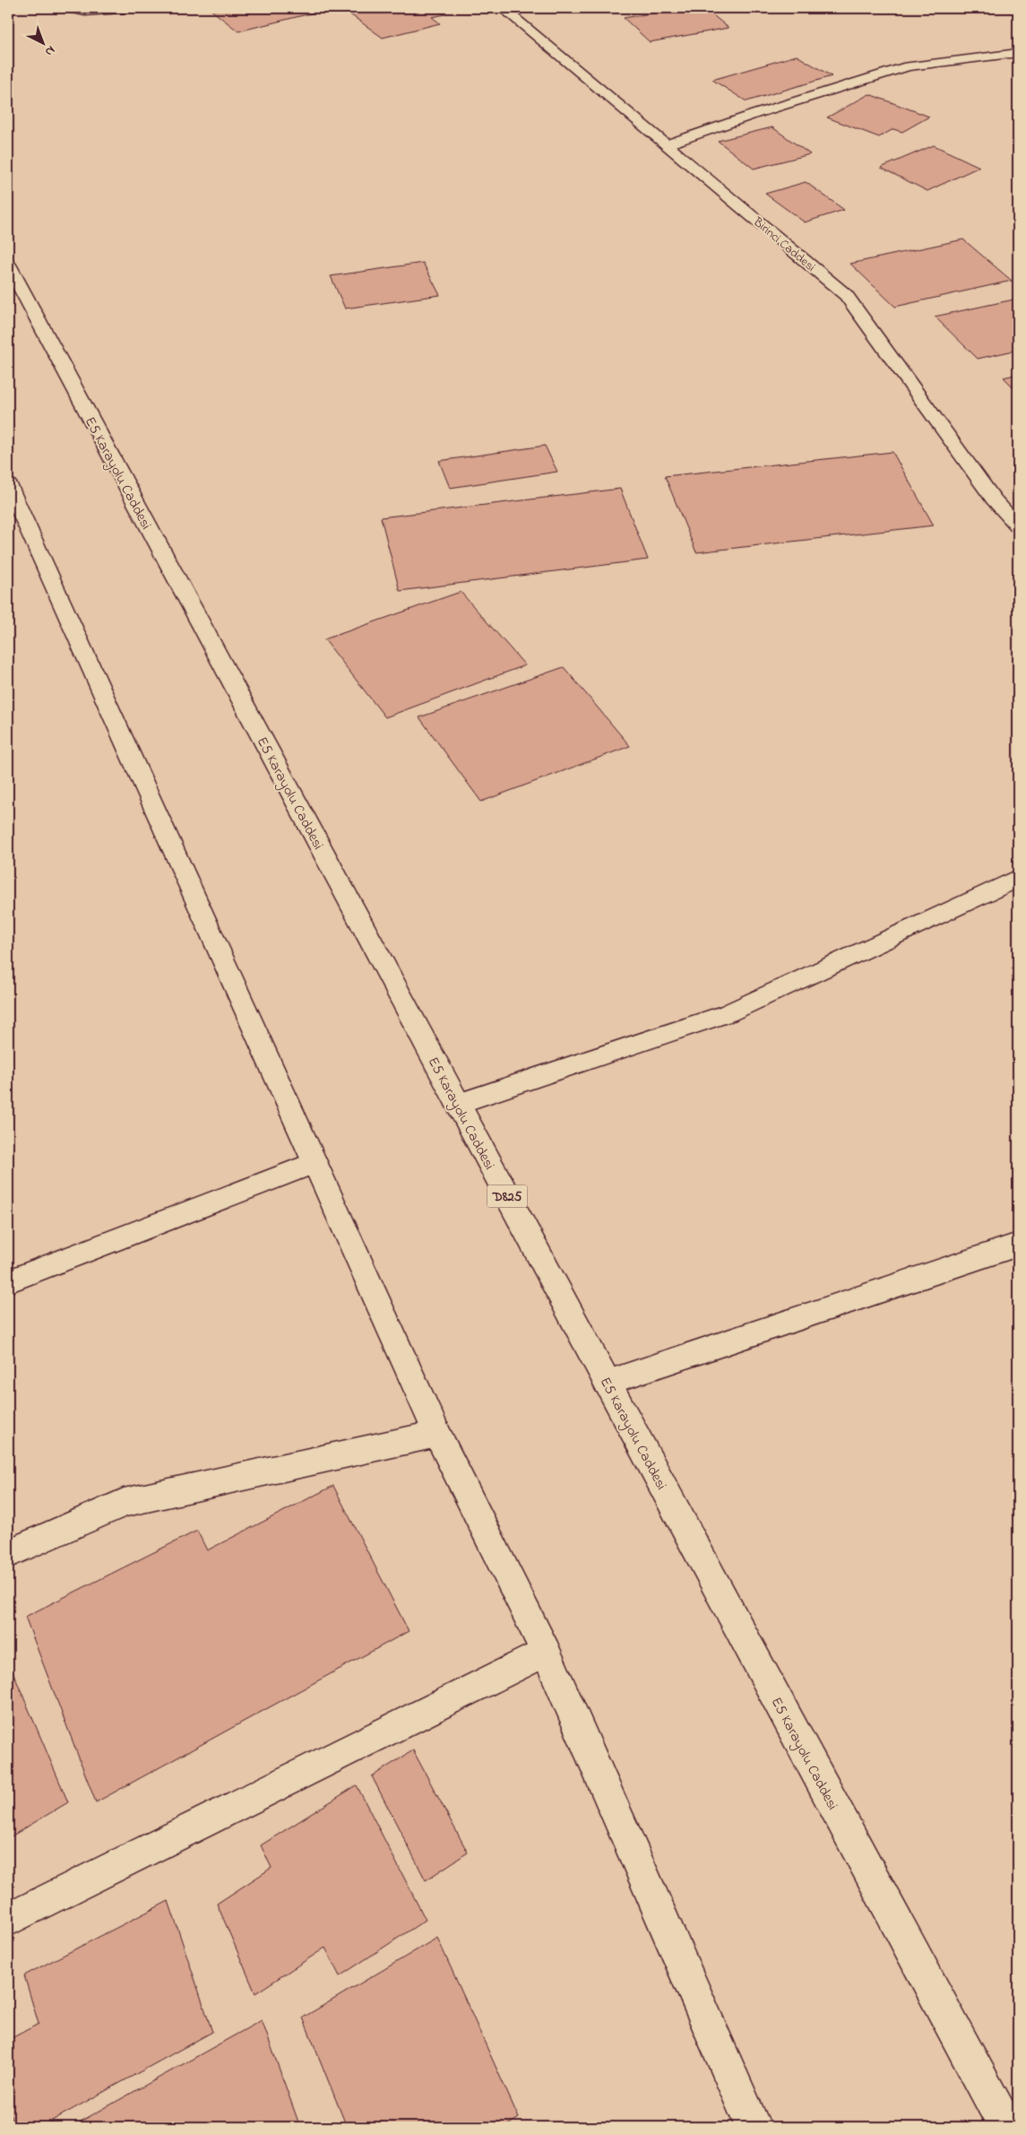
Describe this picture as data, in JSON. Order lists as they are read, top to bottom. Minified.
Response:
{"streets":{"main road":["Birinci Caddesi","E5 Karayolu Caddesi","D825"]},"north":"bottom right"}
